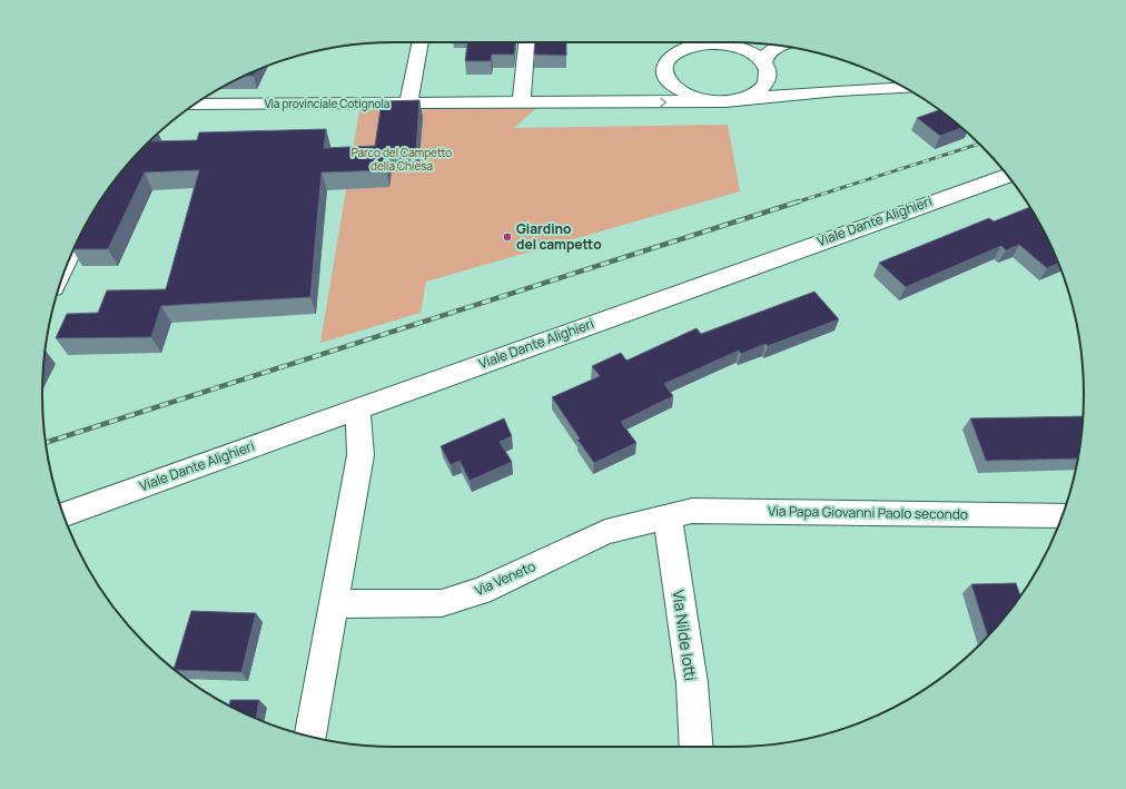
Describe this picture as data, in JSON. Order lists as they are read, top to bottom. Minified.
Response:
{"streets":{"street":["Via provinciale Cotignola","Viale Dante Alighieri","Via Papa Giovanni Paolo secondo","Via Veneto","Via Nilde Iotti"]},"crossings":[["Via Papa Giovanni Paolo secondo","Via Veneto"],["Via Papa Giovanni Paolo secondo","Via Nilde Iotti"],["Via Veneto","Via Nilde Iotti"]],"parks":["Parco del Campetto della Chiesa"],"places":["Giardino del campetto"]}
